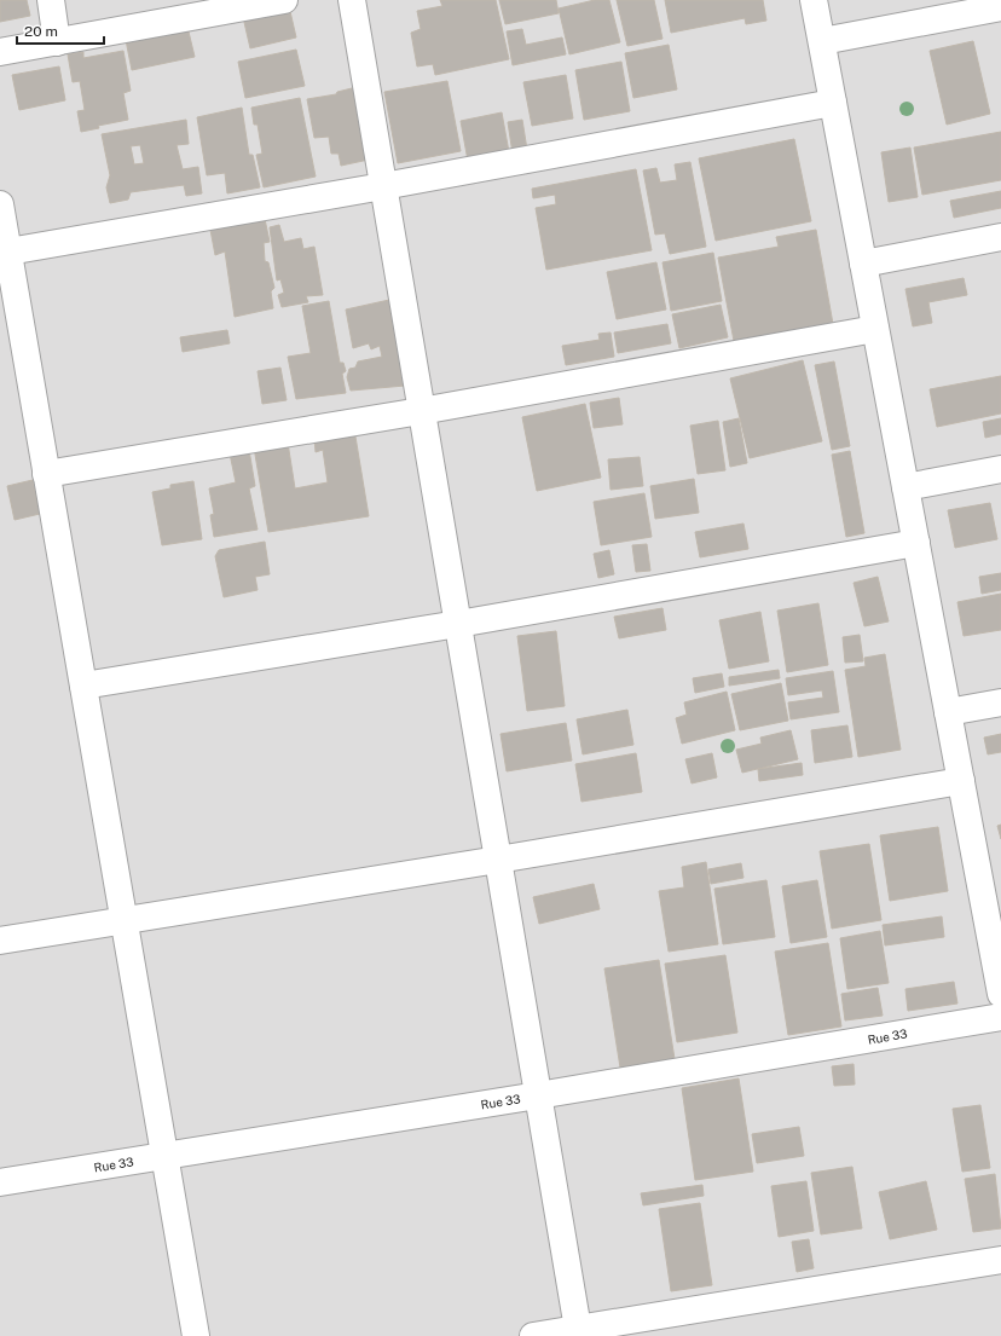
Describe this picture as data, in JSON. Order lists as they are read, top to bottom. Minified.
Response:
{"streets":{"street":["Rue 33"]},"scale_bar":"20 m"}
